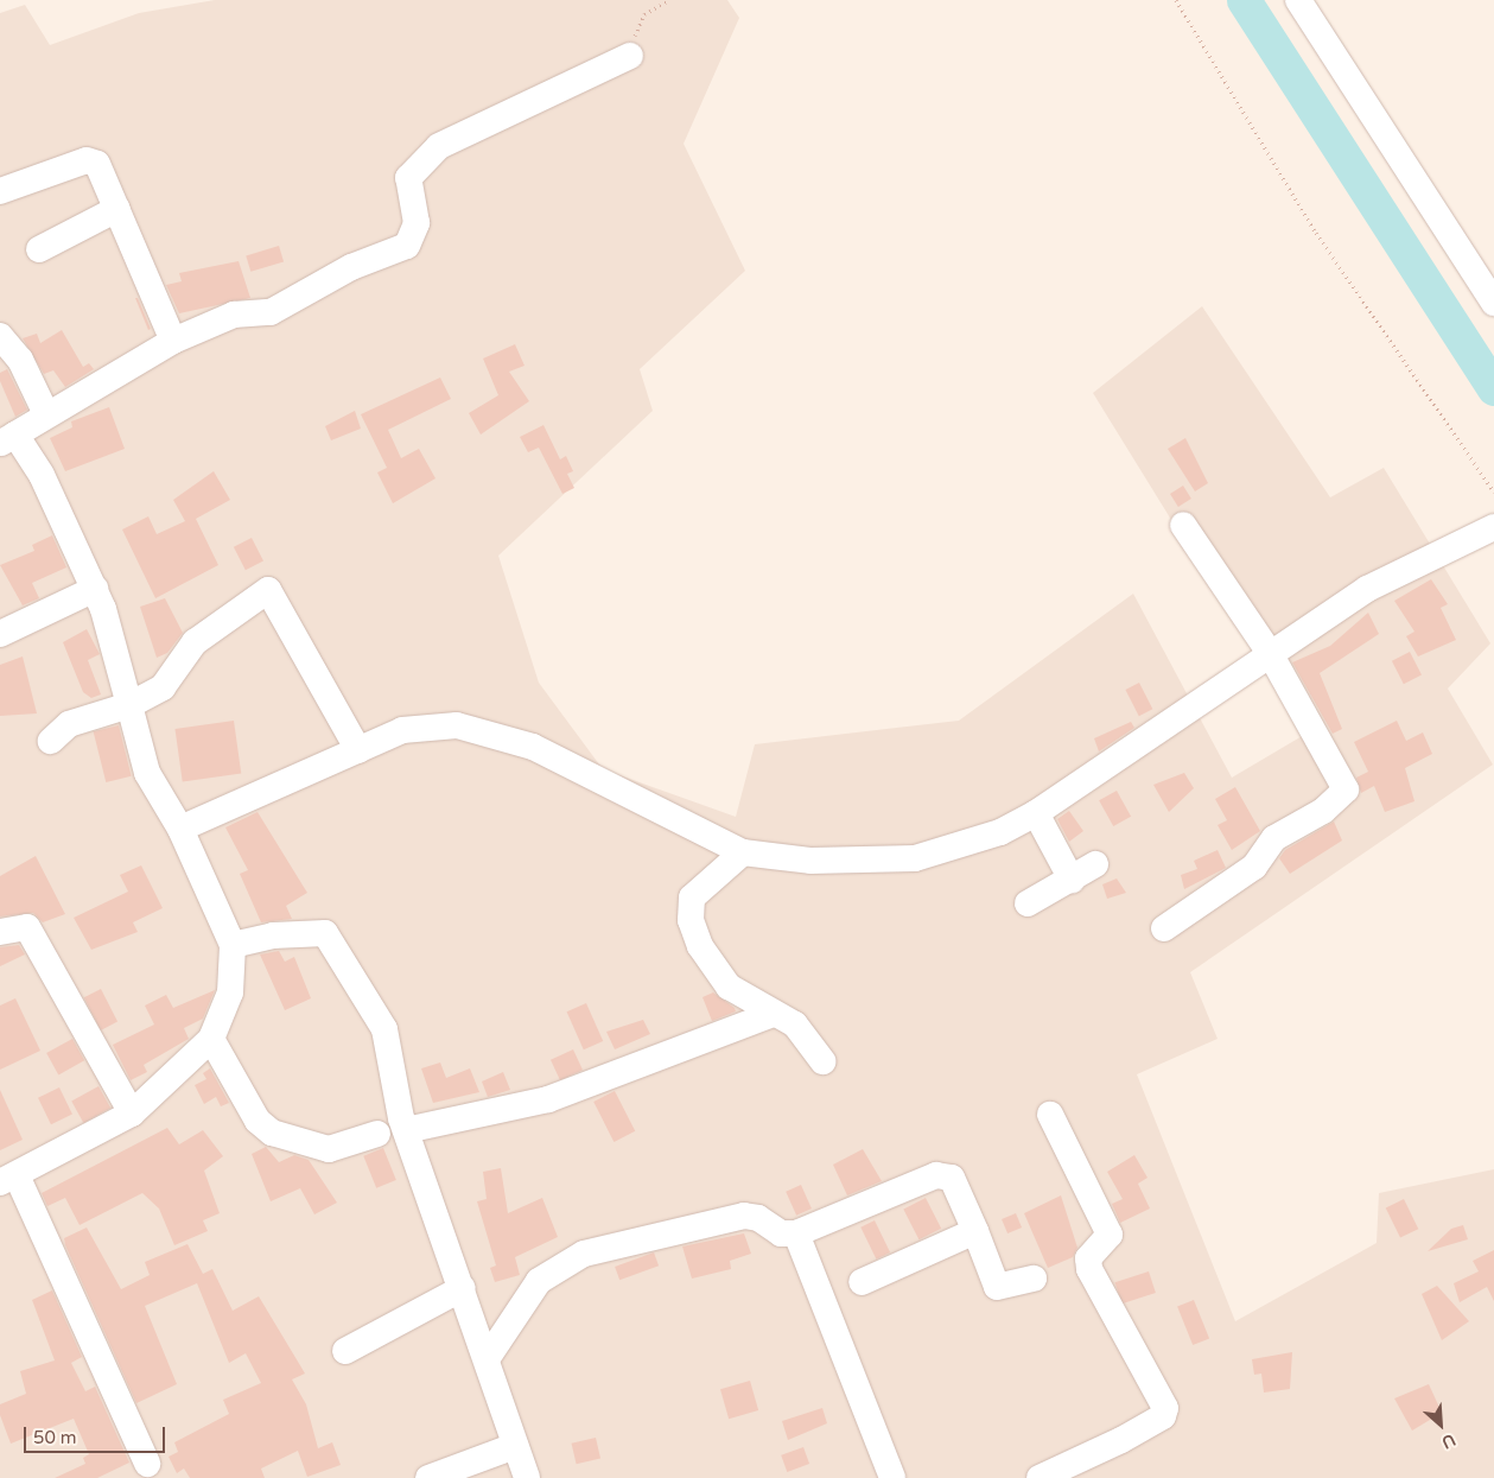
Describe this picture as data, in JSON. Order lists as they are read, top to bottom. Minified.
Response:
{"scale_bar":"50 m","north":"bottom right"}
